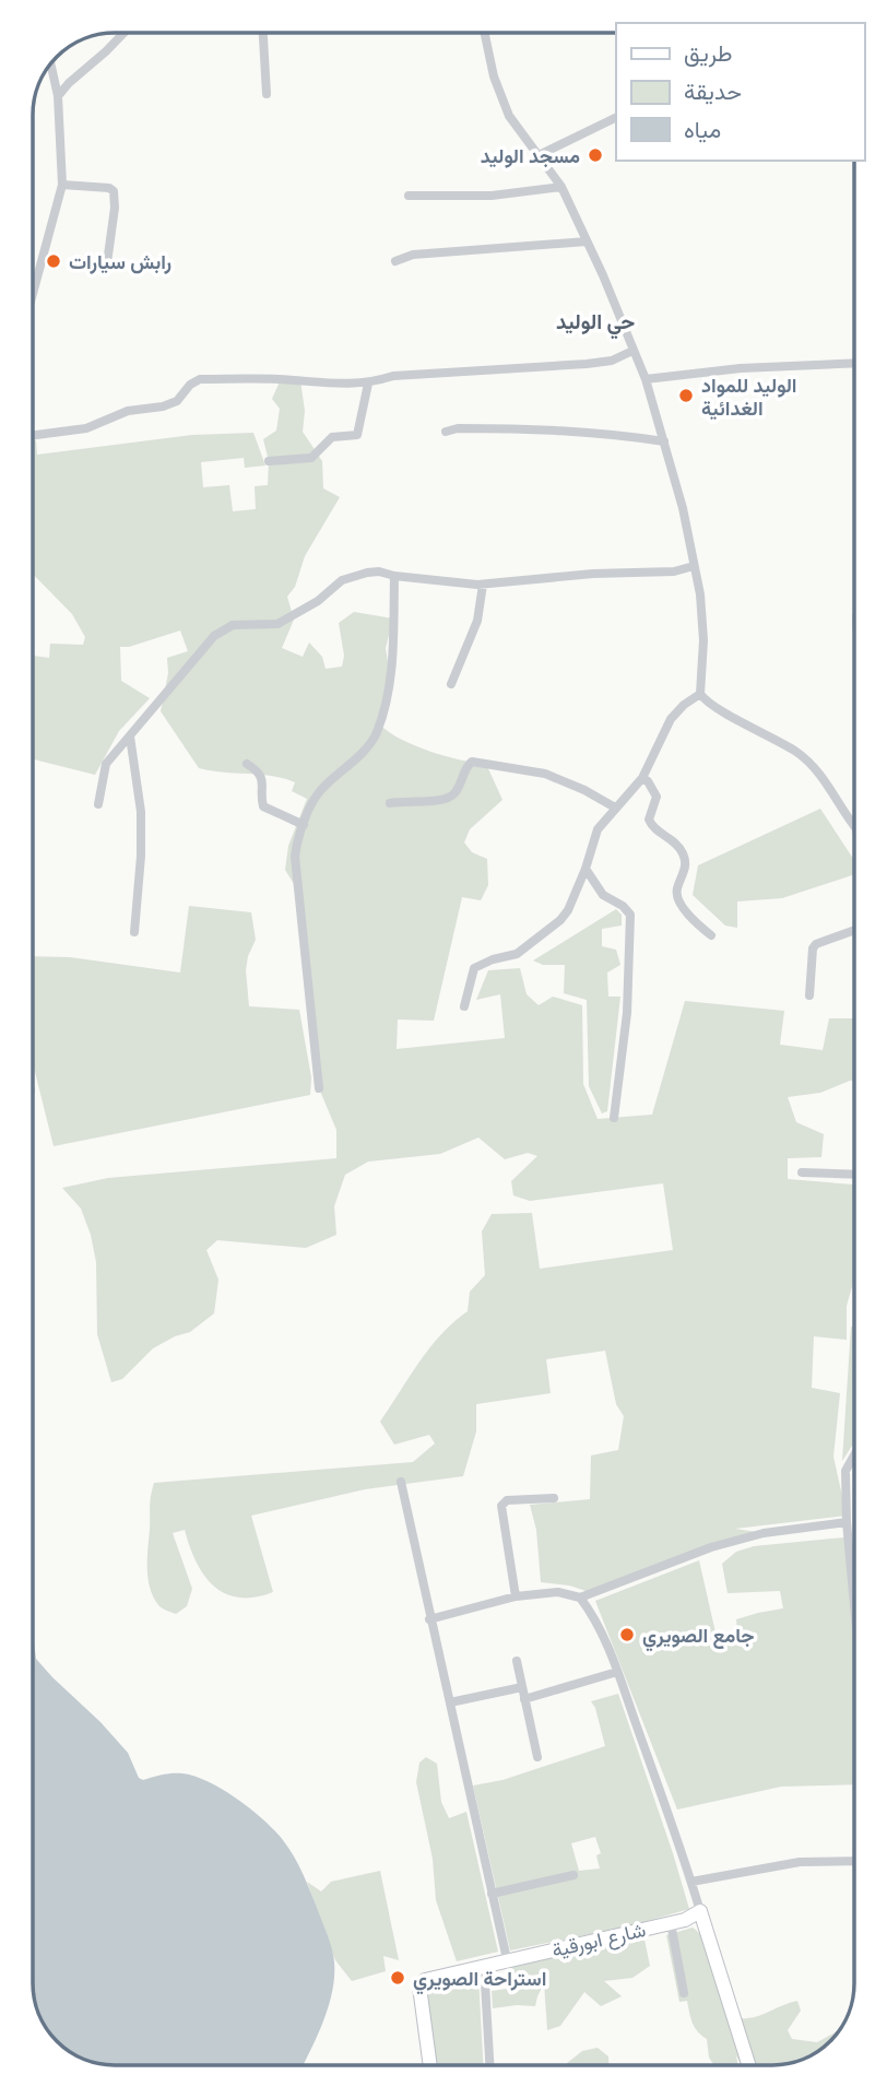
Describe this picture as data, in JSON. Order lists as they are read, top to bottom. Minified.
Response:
{"streets":{"main road":["شارع ابورقية"]},"districts":["حي الوليد"],"places":["مسجد الوليد","رابش سيارات","الوليد للمواد الغدائية","جامع الصويري","استراحة الصويري"],"legend":["طريق","حديقة","مياه"]}
